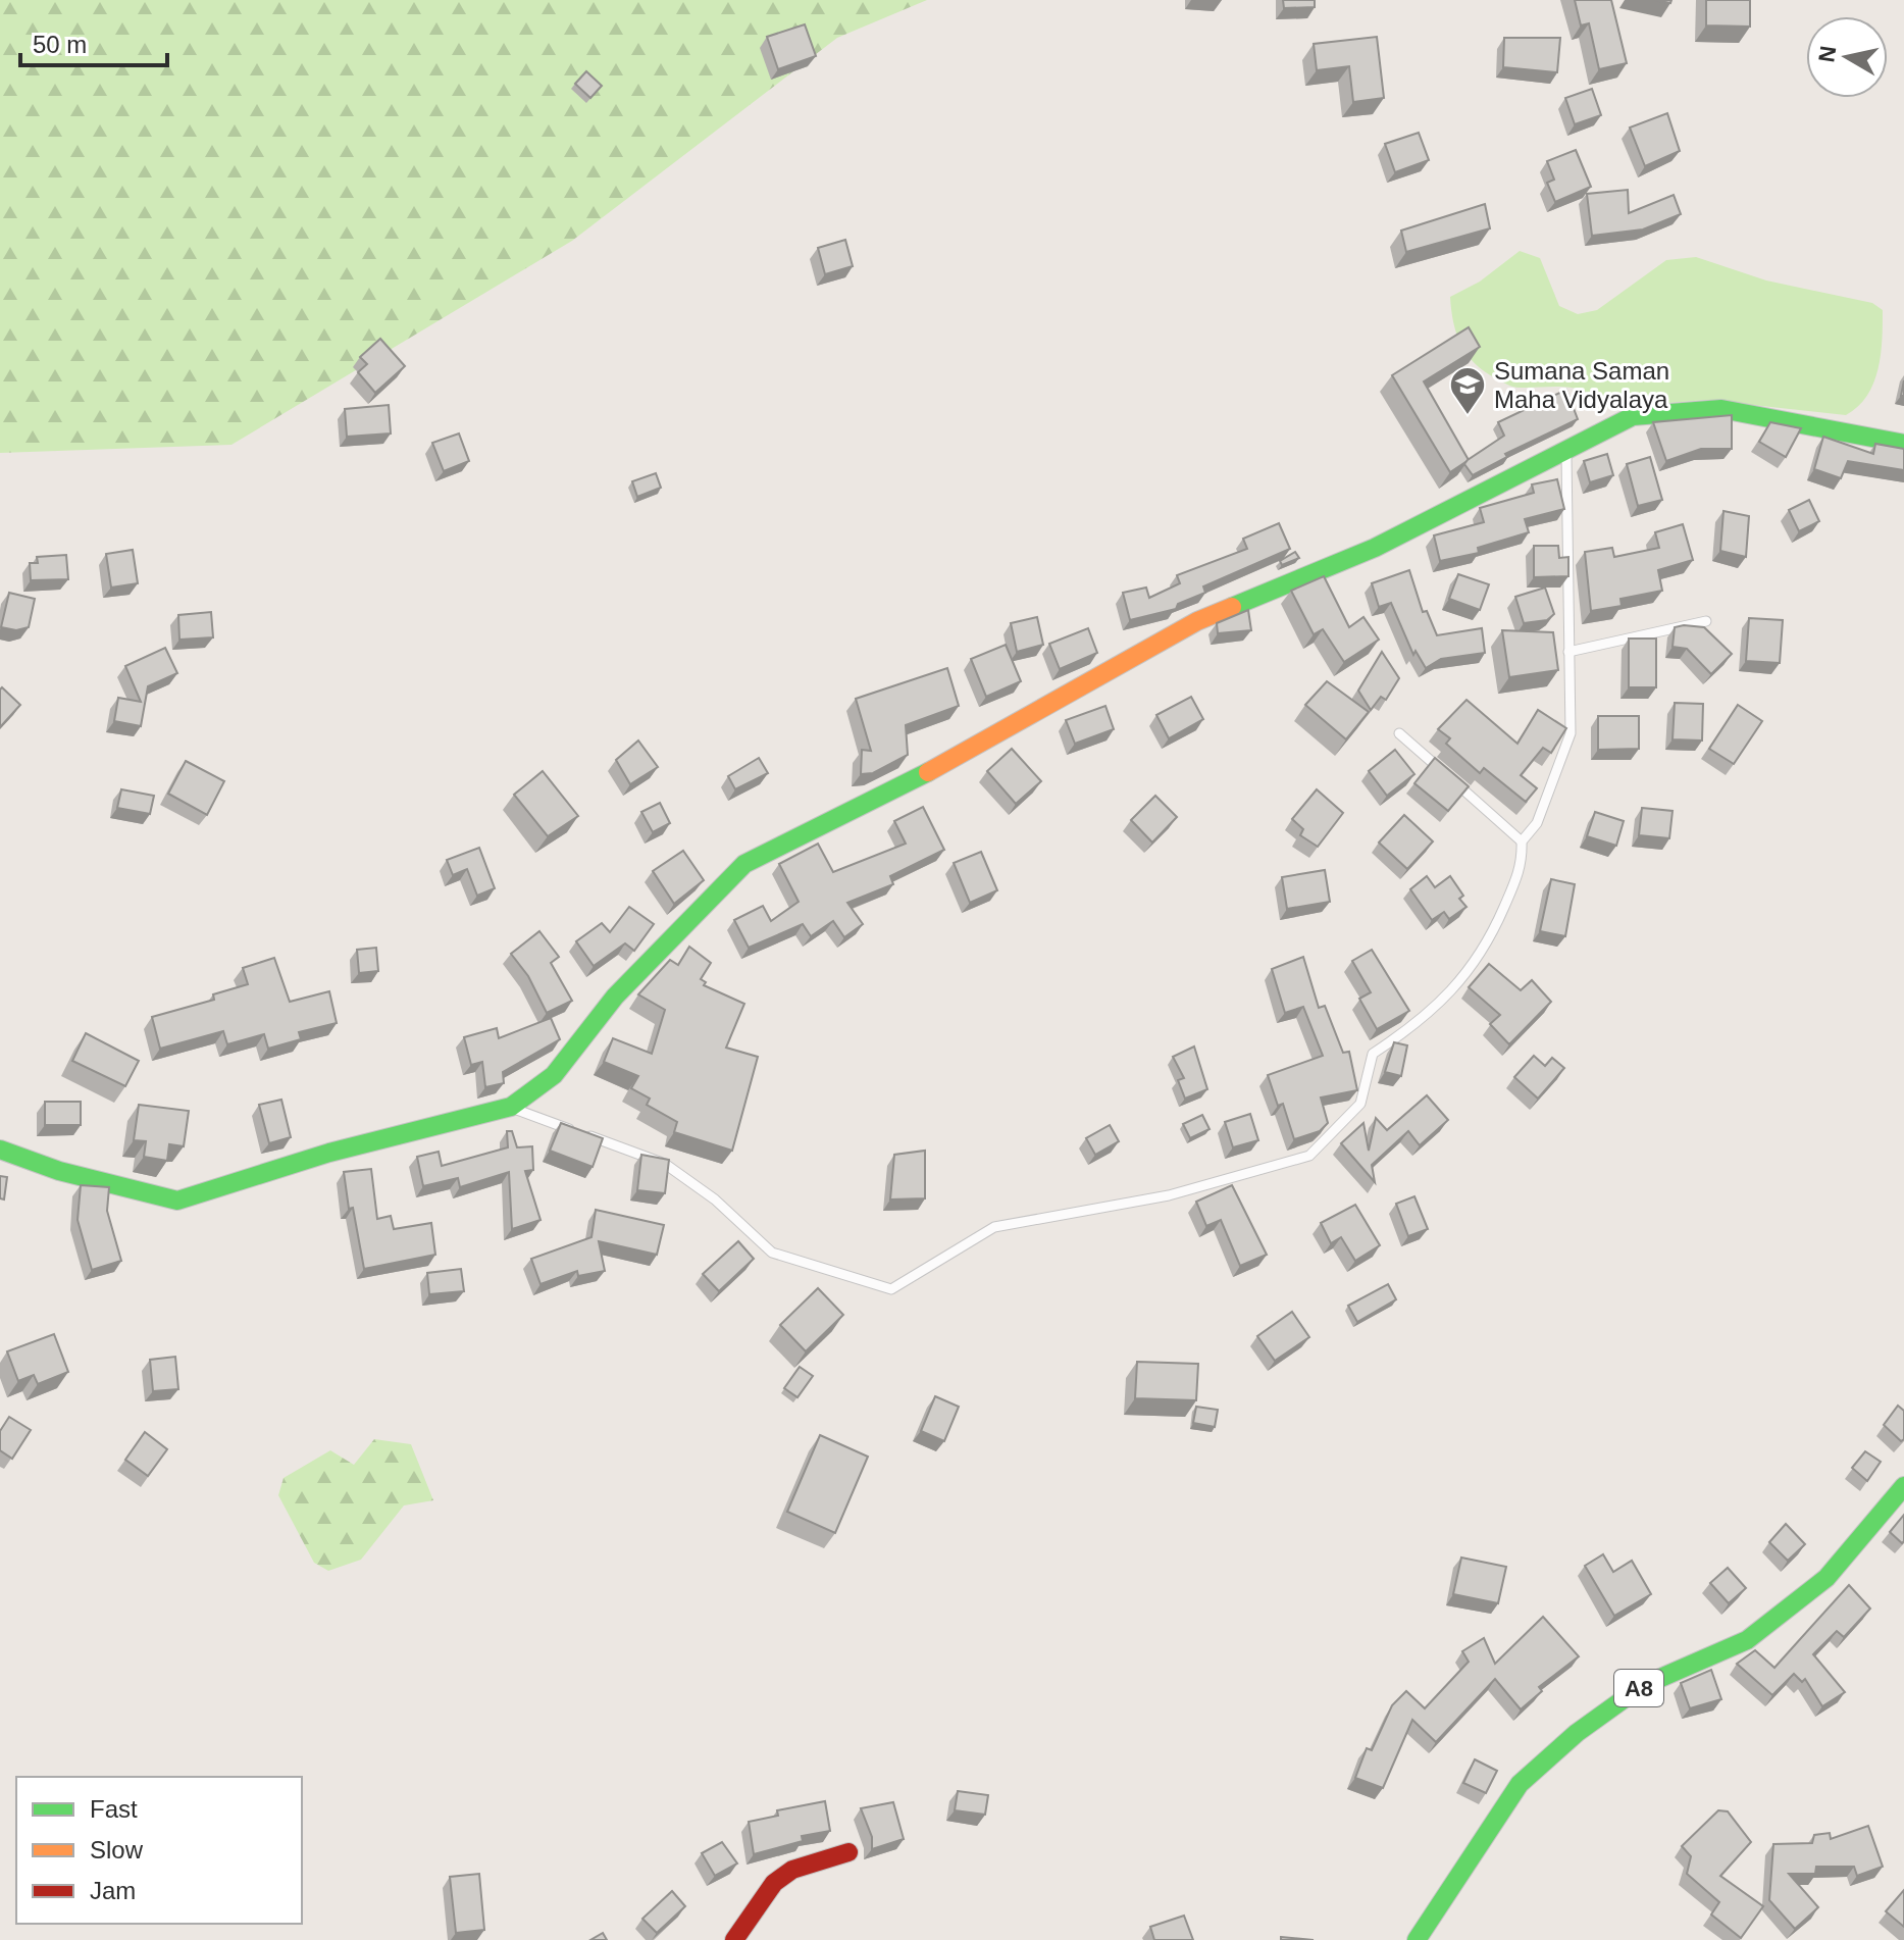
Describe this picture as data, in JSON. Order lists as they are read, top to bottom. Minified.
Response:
{"streets":{"main road":["A8"]},"places":{"school or university":["Sumana Saman Maha Vidyalaya"]},"legend":["Fast","Slow","Jam"],"scale_bar":"50 m","north":"left"}
